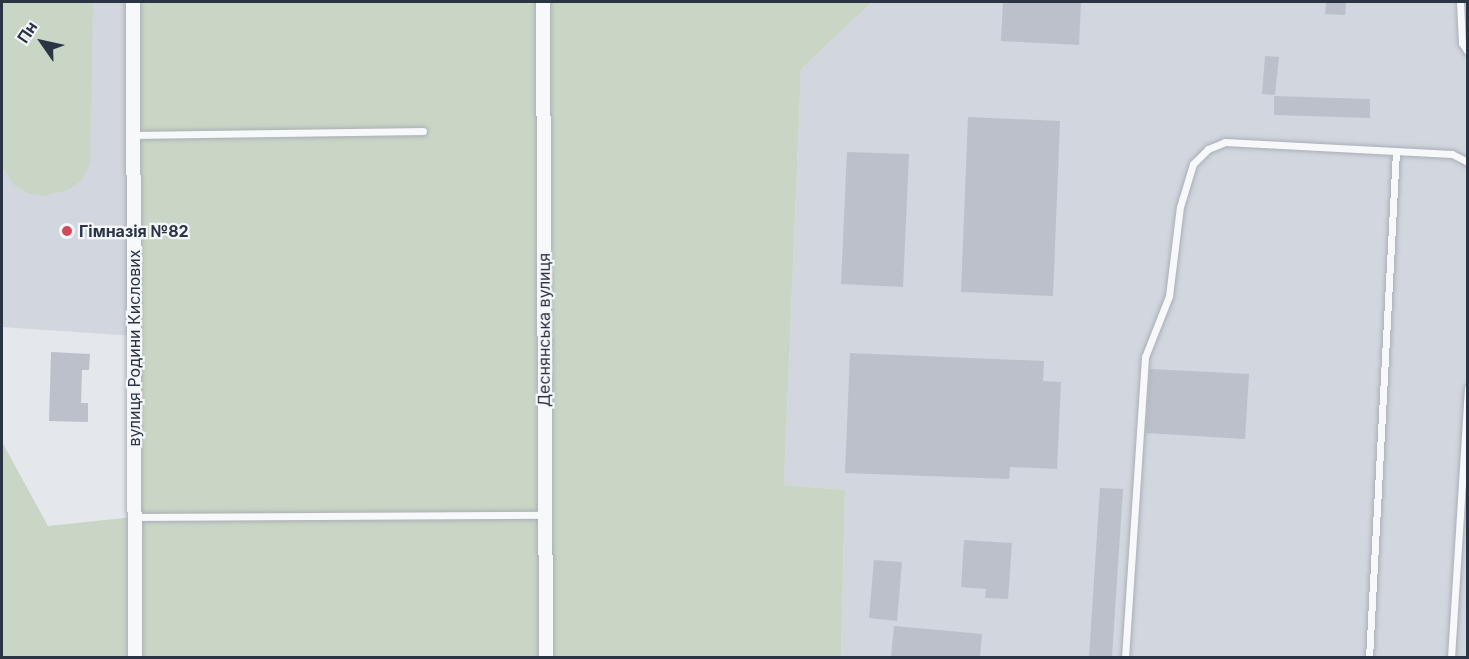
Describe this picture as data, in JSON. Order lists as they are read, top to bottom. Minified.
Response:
{"streets":{"street":["Деснянська вулиця","вулиця Родини Кислових"]},"places":["Гімназія №82"],"north":"top left"}
